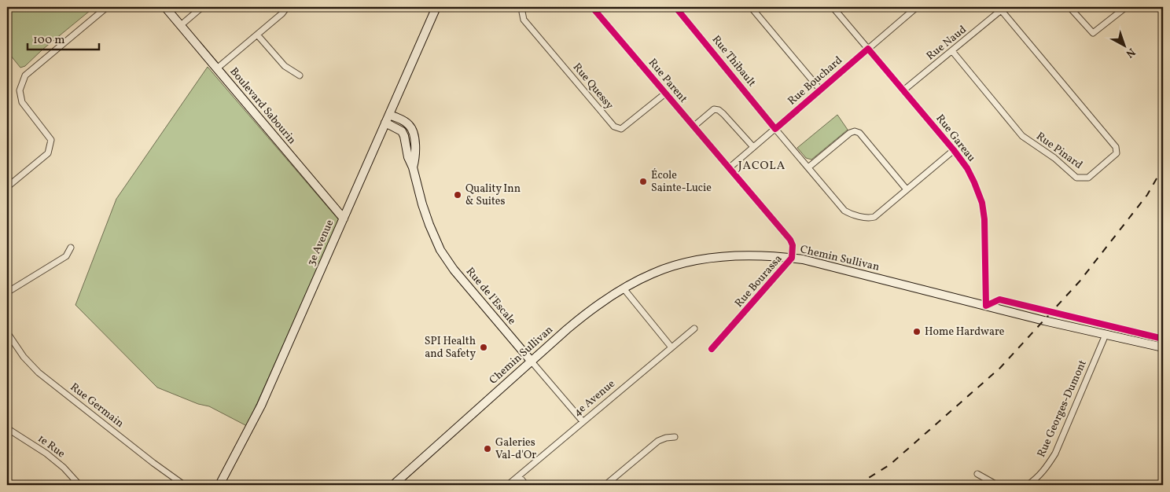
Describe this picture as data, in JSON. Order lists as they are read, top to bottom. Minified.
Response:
{"streets":{"main road":["Boulevard Sabourin","3e Avenue","Chemin Sullivan","Rue de l'Escale"],"street":["Rue Naud","Rue Thibault","Rue Parent","Rue Bouchard","Rue Quessy","Rue Gareau","Rue Pinard","Rue Bourassa","4e Avenue","Rue Germain","Rue Georges-Dumont","1e Rue"]},"crossings":[["Rue Naud","Rue Gareau"],["Rue Naud","Rue Pinard"],["Rue Thibault","Rue Bouchard"],["Rue Parent","Rue Bouchard"],["Rue Parent","Rue Quessy"],["Rue Parent","Rue Bourassa"],["Rue Bouchard","Rue Gareau"],["Rue Bouchard","Rue Bourassa"],["Boulevard Sabourin","3e Avenue"],["Rue Gareau","Chemin Sullivan"],["3e Avenue","Rue de l'Escale"],["Chemin Sullivan","Rue Bourassa"],["Chemin Sullivan","Rue de l'Escale"],["Chemin Sullivan","Rue Georges-Dumont"],["Rue de l'Escale","4e Avenue"]],"districts":["JACOLA"],"places":["École Sainte-Lucie","Quality Inn & Suites","Home Hardware","SPI Health and Safety","Galeries Val-d'Or"],"scale_bar":"100 m","north":"bottom right"}
